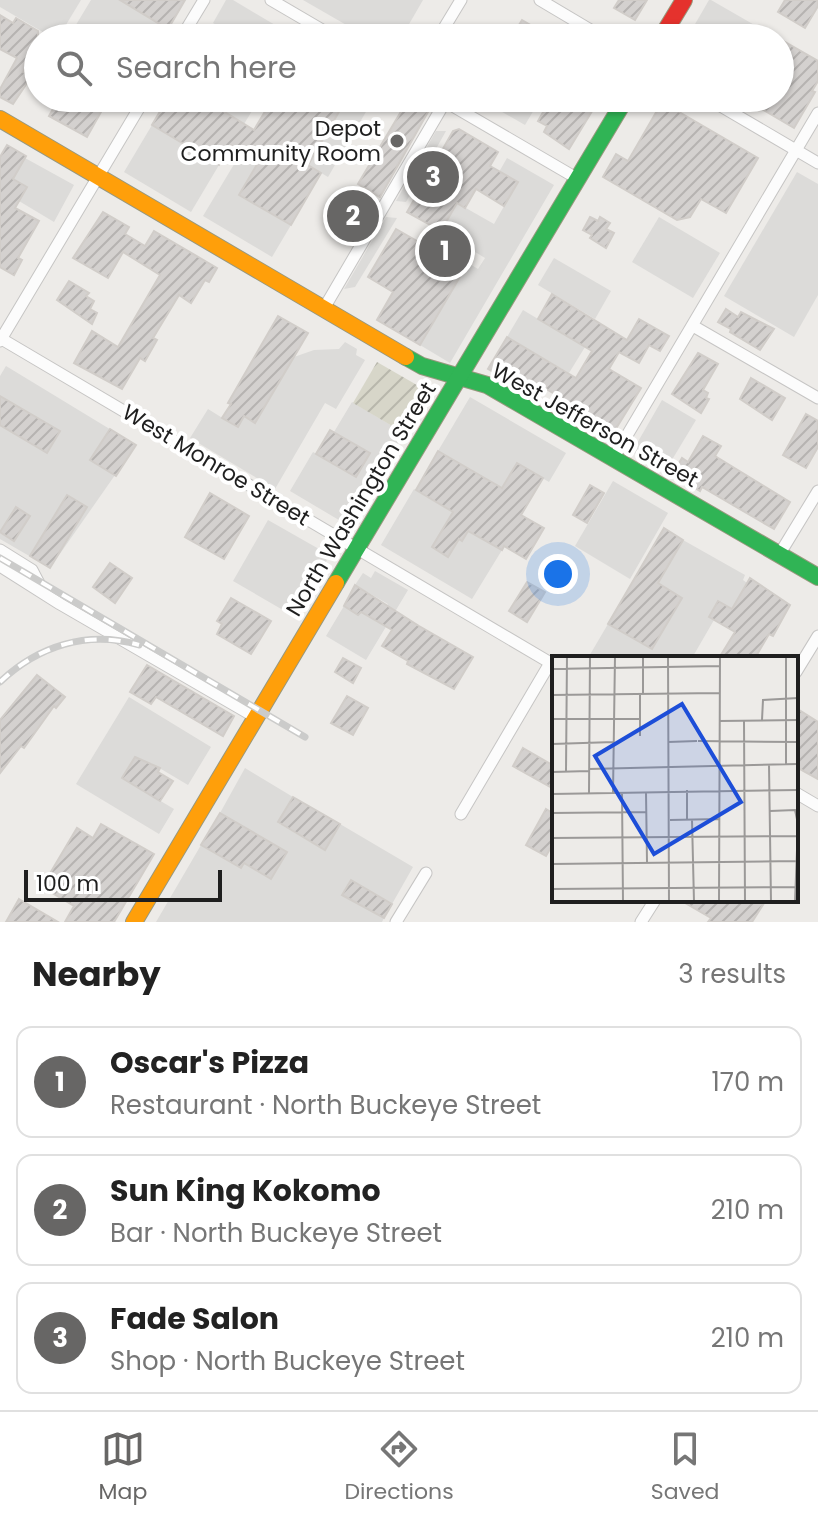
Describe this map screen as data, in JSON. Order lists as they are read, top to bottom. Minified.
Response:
{"streets":{"main road":["West Jefferson Street","North Washington Street"],"street":["West Monroe Street"]},"crossings":[["West Jefferson Street","North Washington Street"],["West Monroe Street","North Washington Street"]],"places":["Depot Community Room"],"scale_bar":"100 m","page":{"search":"Search here","pins":["3","2","1"],"scale":"100 m","heading":["Nearby","3 results"],"list":[{"mark":"1","name":"Oscar's Pizza","note":"Restaurant · North Buckeye Street","value":"170 m"},{"mark":"2","name":"Sun King Kokomo","note":"Bar · North Buckeye Street","value":"210 m"},{"mark":"3","name":"Fade Salon","note":"Shop · North Buckeye Street","value":"210 m"}],"nav":["Map","Directions","Saved"]}}
